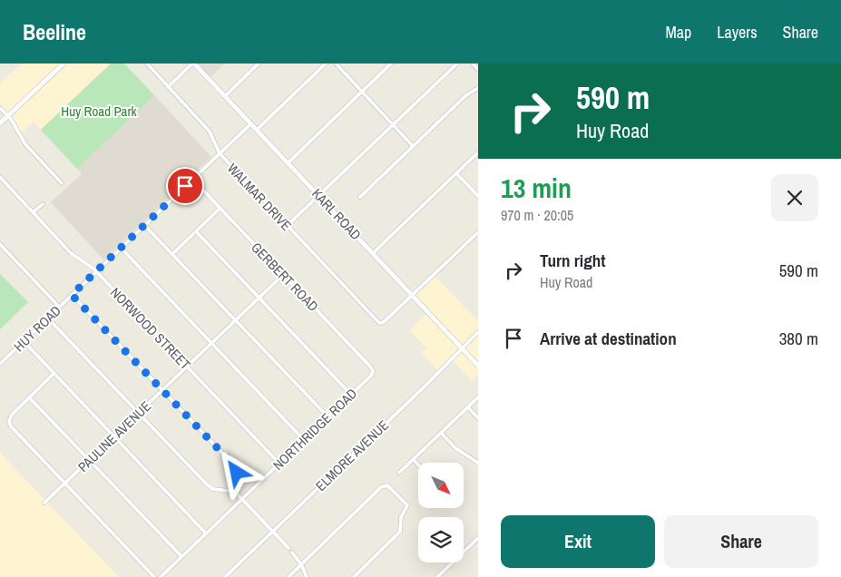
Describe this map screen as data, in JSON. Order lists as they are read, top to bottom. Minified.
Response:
{"streets":{"main road":["KARL ROAD"],"street":["WALMAR DRIVE","GERBERT ROAD","HUY ROAD","NORWOOD STREET","NORTHRIDGE ROAD","PAULINE AVENUE","ELMORE AVENUE"]},"crossings":[["WALMAR DRIVE","KARL ROAD"],["WALMAR DRIVE","HUY ROAD"],["KARL ROAD","HUY ROAD"],["KARL ROAD","ELMORE AVENUE"],["GERBERT ROAD","HUY ROAD"],["GERBERT ROAD","NORTHRIDGE ROAD"],["GERBERT ROAD","PAULINE AVENUE"],["HUY ROAD","NORWOOD STREET"],["NORWOOD STREET","NORTHRIDGE ROAD"],["NORWOOD STREET","PAULINE AVENUE"]],"parks":["Huy Road Park"],"north":"bottom right","page":{"header":"Beeline","nav":["Map","Layers","Share"],"turn":["590 m","Huy Road"],"heading":["13 min","970 m · 20:05"],"list":[{"name":"Turn right","note":"Huy Road","value":"590 m"},{"name":"Arrive at destination","value":"380 m"}],"buttons":["Exit","Share"]}}
